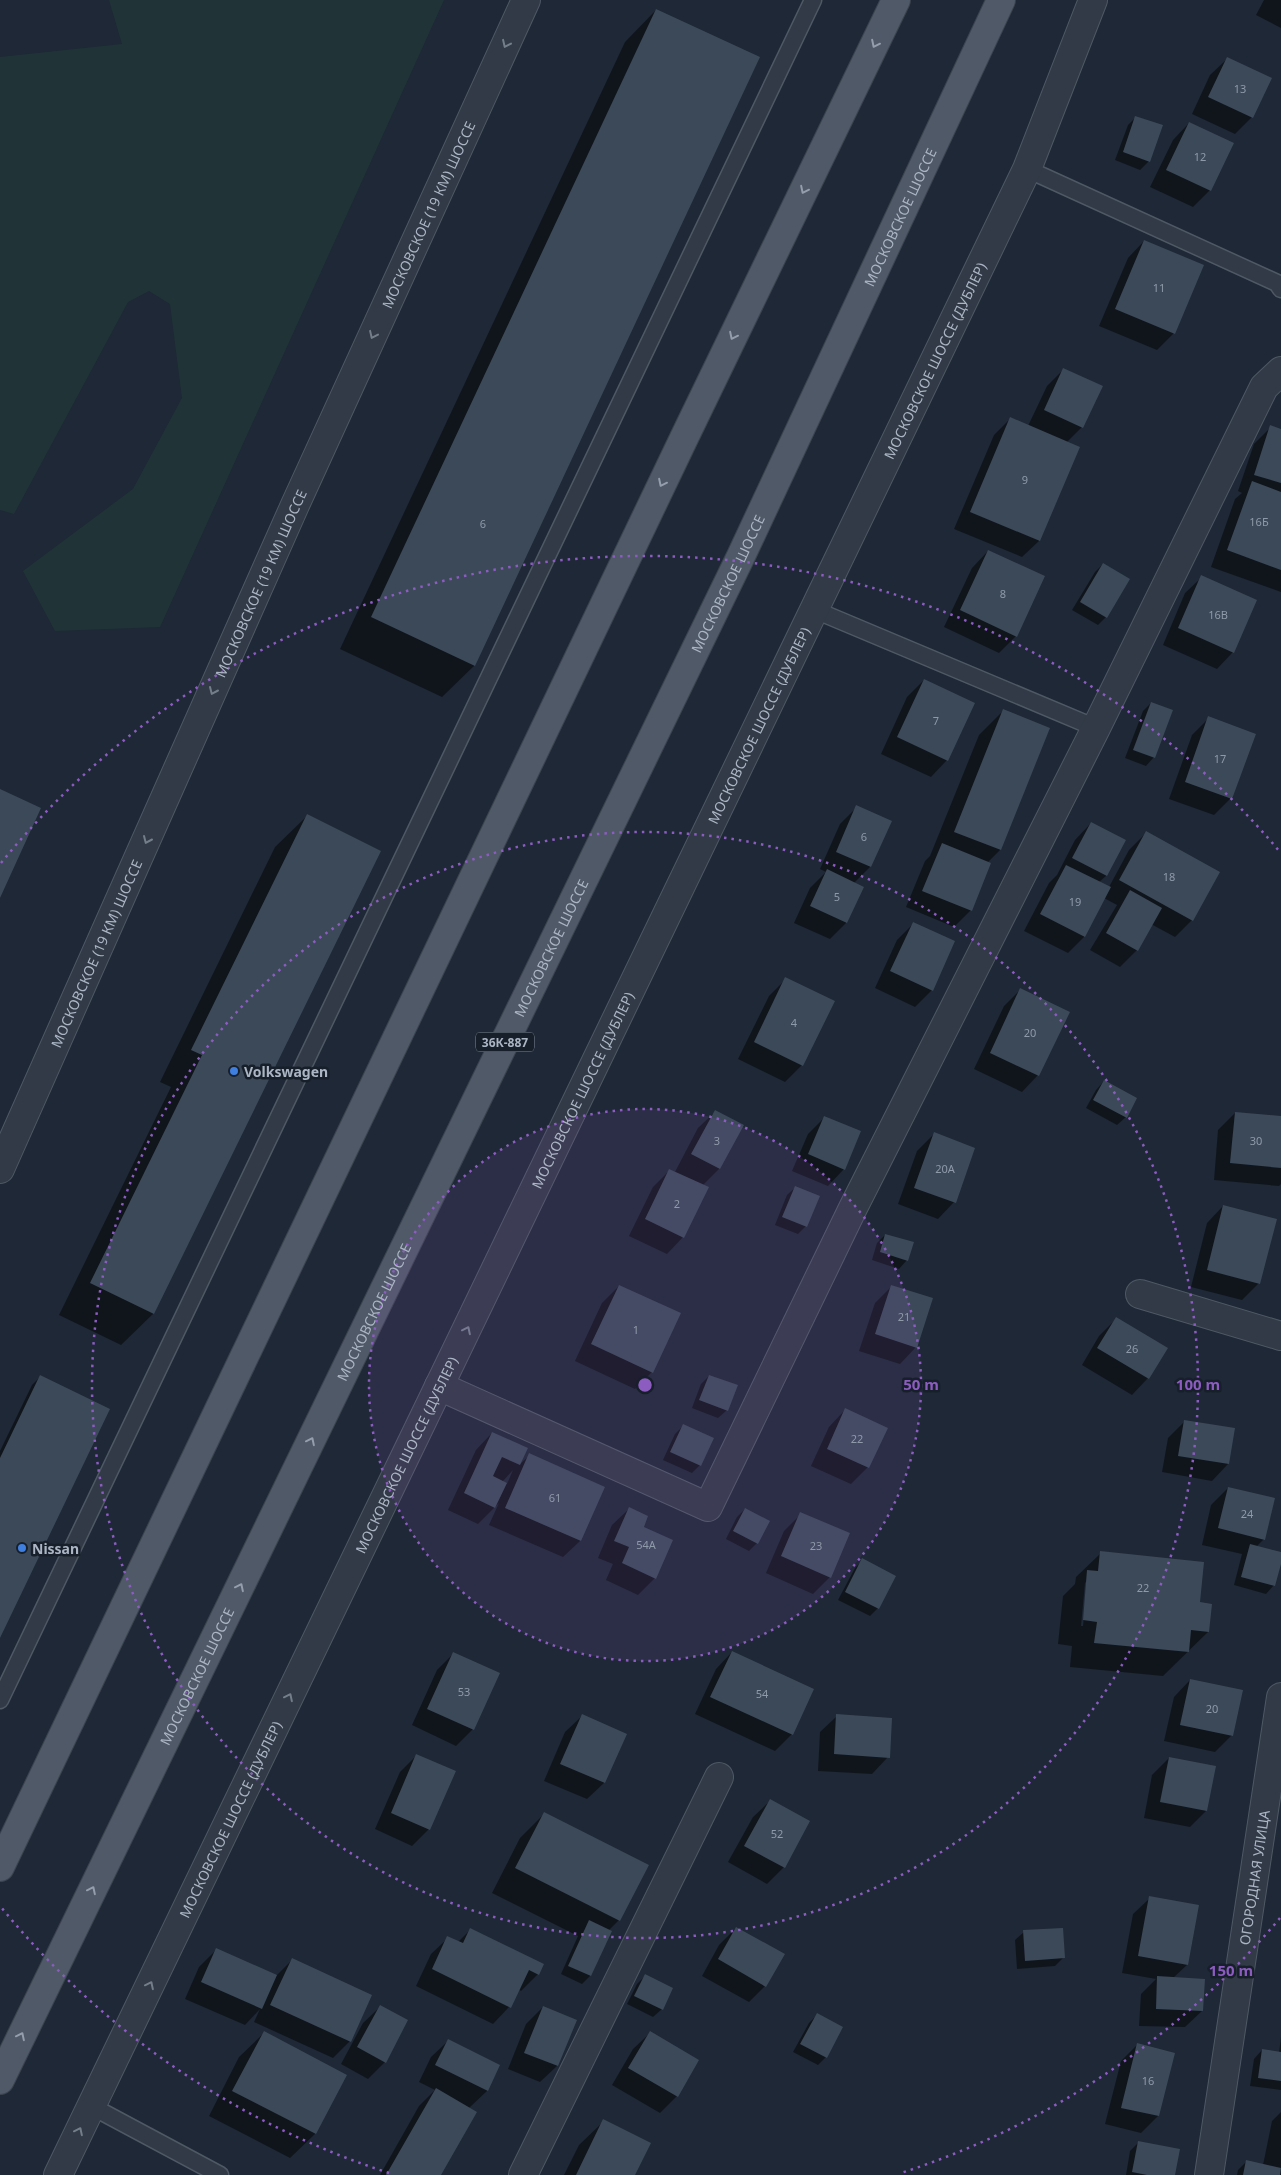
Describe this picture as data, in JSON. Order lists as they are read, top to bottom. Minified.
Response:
{"streets":{"main road":["МОСКОВСКОЕ ШОССЕ","36К-887"],"street":["МОСКОВСКОЕ (19 КМ) ШОССЕ","МОСКОВСКОЕ ШОССЕ (ДУБЛЕР)","ОГОРОДНАЯ УЛИЦА"]},"one_way":["МОСКОВСКОЕ (19 КМ) ШОССЕ","МОСКОВСКОЕ ШОССЕ (ДУБЛЕР)"],"places":["Volkswagen","Nissan"],"house_numbers":["13","12","11","9","16Б","6","8","16В","7","17","6","18","5","19","4","20","3","30","20А","2","21","1","26","22","61","24","54А","23","22","53","54","20","52","16"],"rings":["50 m","100 m","150 m"]}
